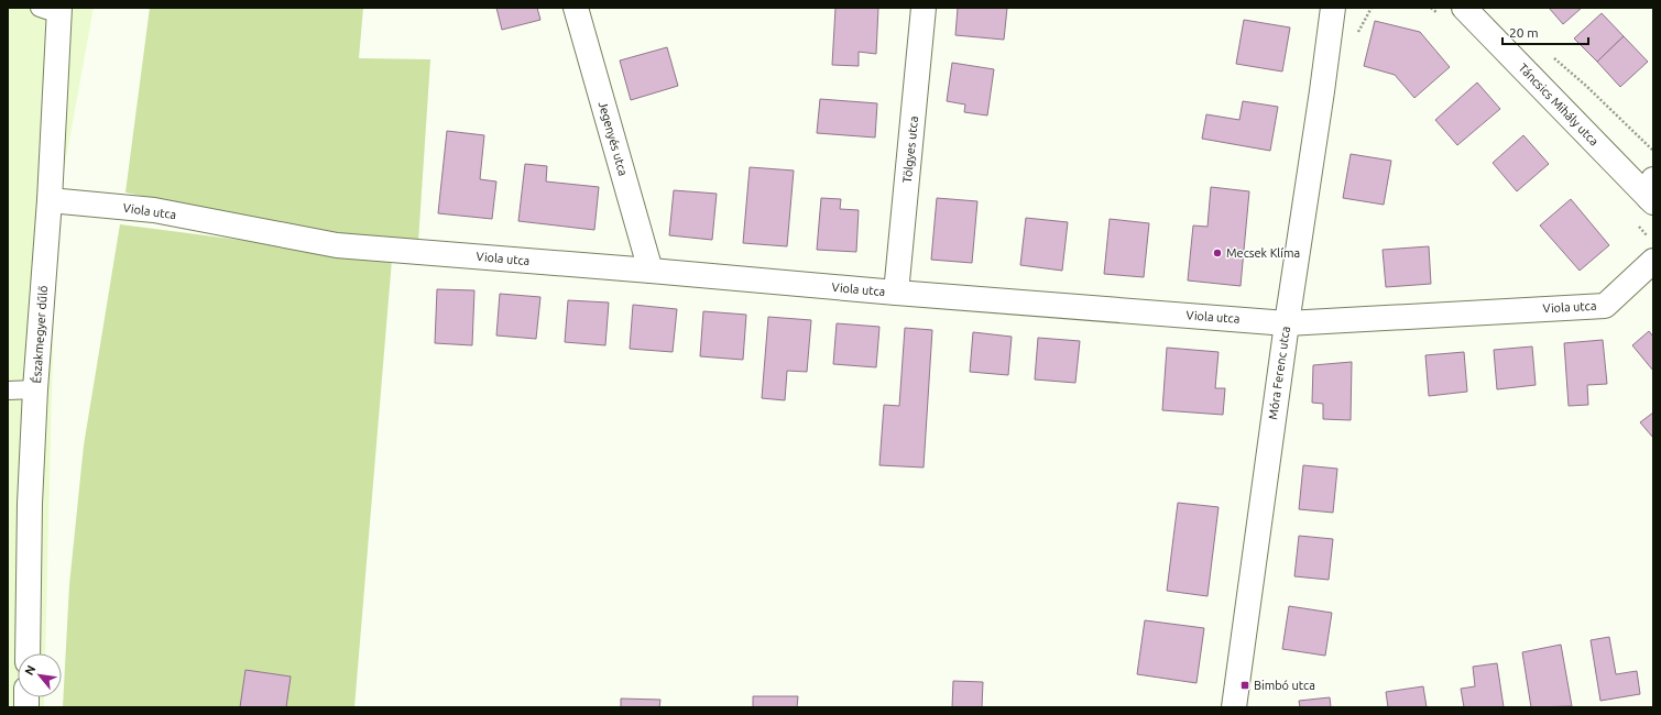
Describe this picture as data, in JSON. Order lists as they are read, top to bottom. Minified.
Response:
{"streets":{"street":["Táncsics Mihály utca","Jegenyés utca","Tölgyes utca","Viola utca","Északmegyer dűlő","Móra Ferenc utca"]},"crossings":[["Jegenyés utca","Viola utca"],["Tölgyes utca","Viola utca"],["Viola utca","Északmegyer dűlő"],["Viola utca","Móra Ferenc utca"]],"places":{"other":["Mecsek Klíma"],"transit":["Bimbó utca"]},"scale_bar":"20 m","north":"top left"}
